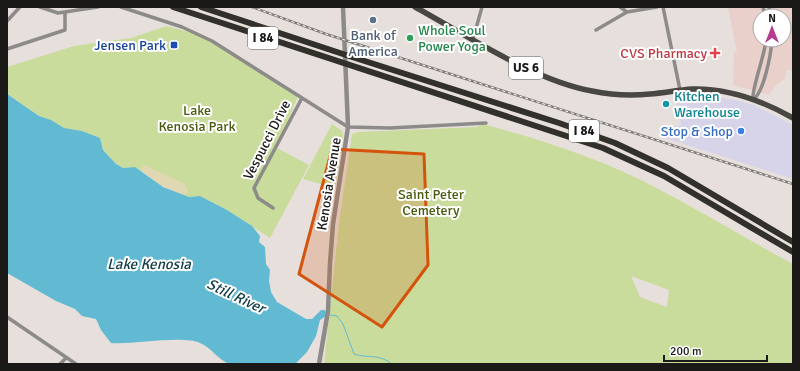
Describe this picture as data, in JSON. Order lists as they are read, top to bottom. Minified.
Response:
{"streets":{"highway":["I 84"],"main road":["US 6"],"street":["Vespucci Drive","Kenosia Avenue"]},"water":["Lake Kenosia","Still River"],"parks":["Lake Kenosia Park","Saint Peter Cemetery"],"places":{"other":["Bank of America","Whole Soul Power Yoga","Kitchen Warehouse","Stop & Shop"],"transit":["Jensen Park"],"health":["CVS Pharmacy"]},"scale_bar":"200 m","north":"top"}
